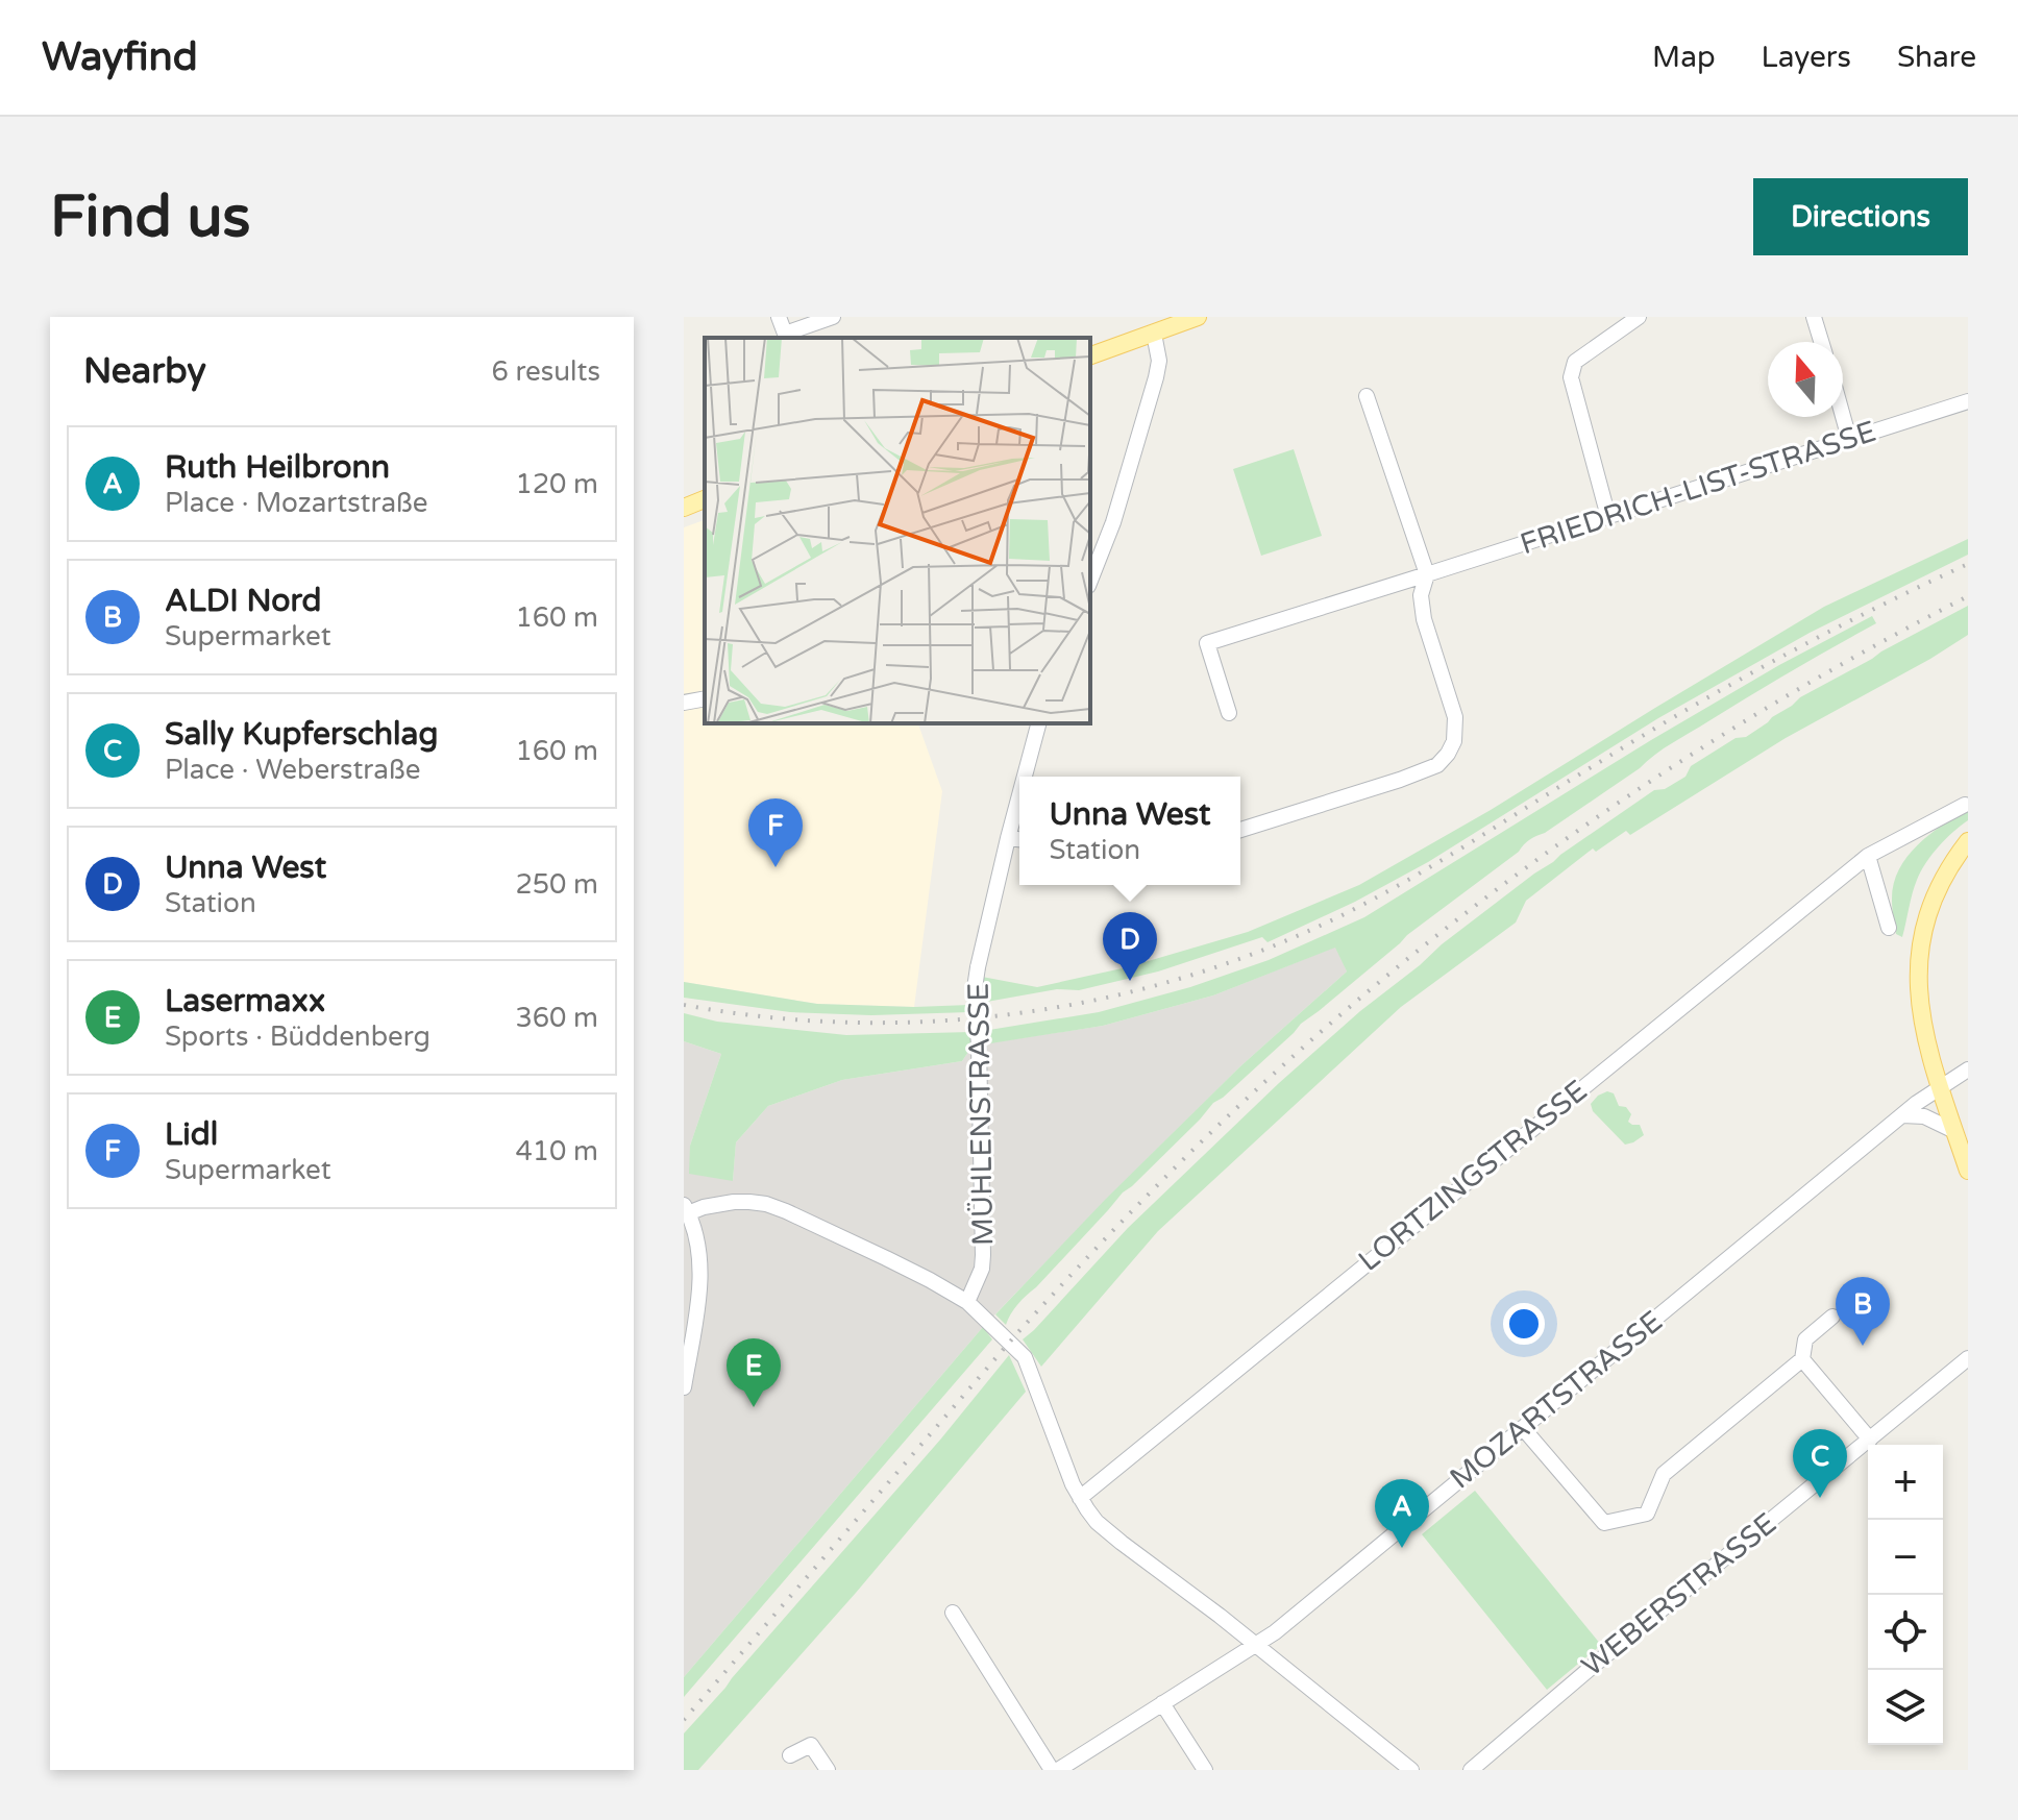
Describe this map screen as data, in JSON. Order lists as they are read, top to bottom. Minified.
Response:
{"streets":{"street":["FRIEDRICH-LIST-STRASSE","MÜHLENSTRASSE","LORTZINGSTRASSE","MOZARTSTRASSE","WEBERSTRASSE"]},"north":"top","page":{"header":"Wayfind","nav":["Map","Layers","Share"],"buttons":"Directions","title":"Find us","heading":["Nearby","6 results"],"list":[{"mark":"A","name":"Ruth Heilbronn","note":"Place · Mozartstraße","value":"120 m"},{"mark":"B","name":"ALDI Nord","note":"Supermarket","value":"160 m"},{"mark":"C","name":"Sally Kupferschlag","note":"Place · Weberstraße","value":"160 m"},{"mark":"D","name":"Unna West","note":"Station","value":"250 m"},{"mark":"E","name":"Lasermaxx","note":"Sports · Büddenberg","value":"360 m"},{"mark":"F","name":"Lidl","note":"Supermarket","value":"410 m"}],"popup":["Unna West","Station"],"pins":["F","D","B","E","C","A"],"map_buttons":["+","−"]}}
